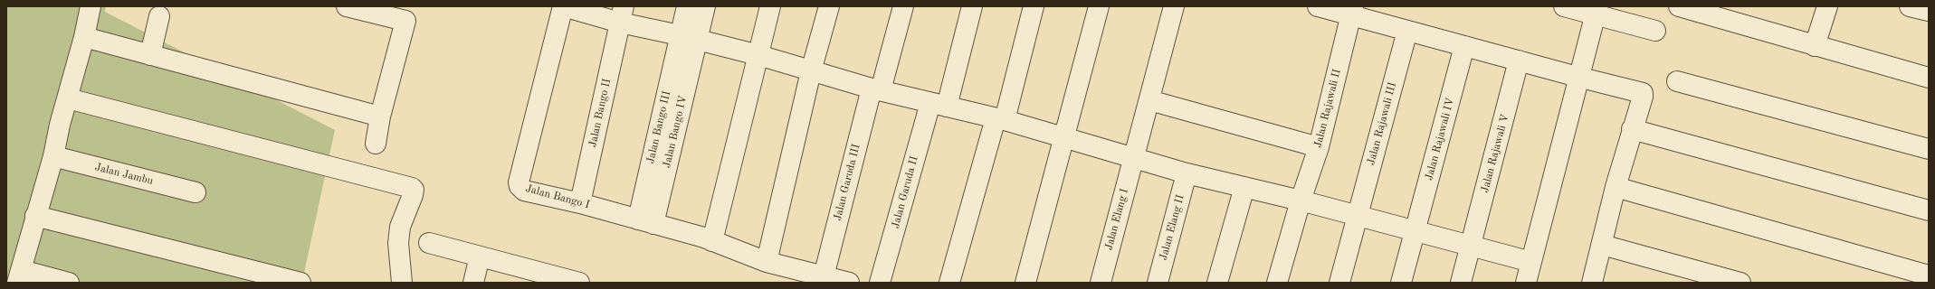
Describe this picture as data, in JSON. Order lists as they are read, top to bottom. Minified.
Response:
{"streets":{"street":["Jalan Rajawali II","Jalan Bango II","Jalan Rajawali III","Jalan Bango IV","Jalan Rajawali IV","Jalan Rajawali V","Jalan Jambu","Jalan Garuda III","Jalan Garuda II","Jalan Bango I","Jalan Elang I","Jalan Elang II"]},"crossings":[["Jalan Bango II","Jalan Bango I"],["Jalan Bango IV","Jalan Bango I"],["Jalan Garuda III","Jalan Bango I"]]}
